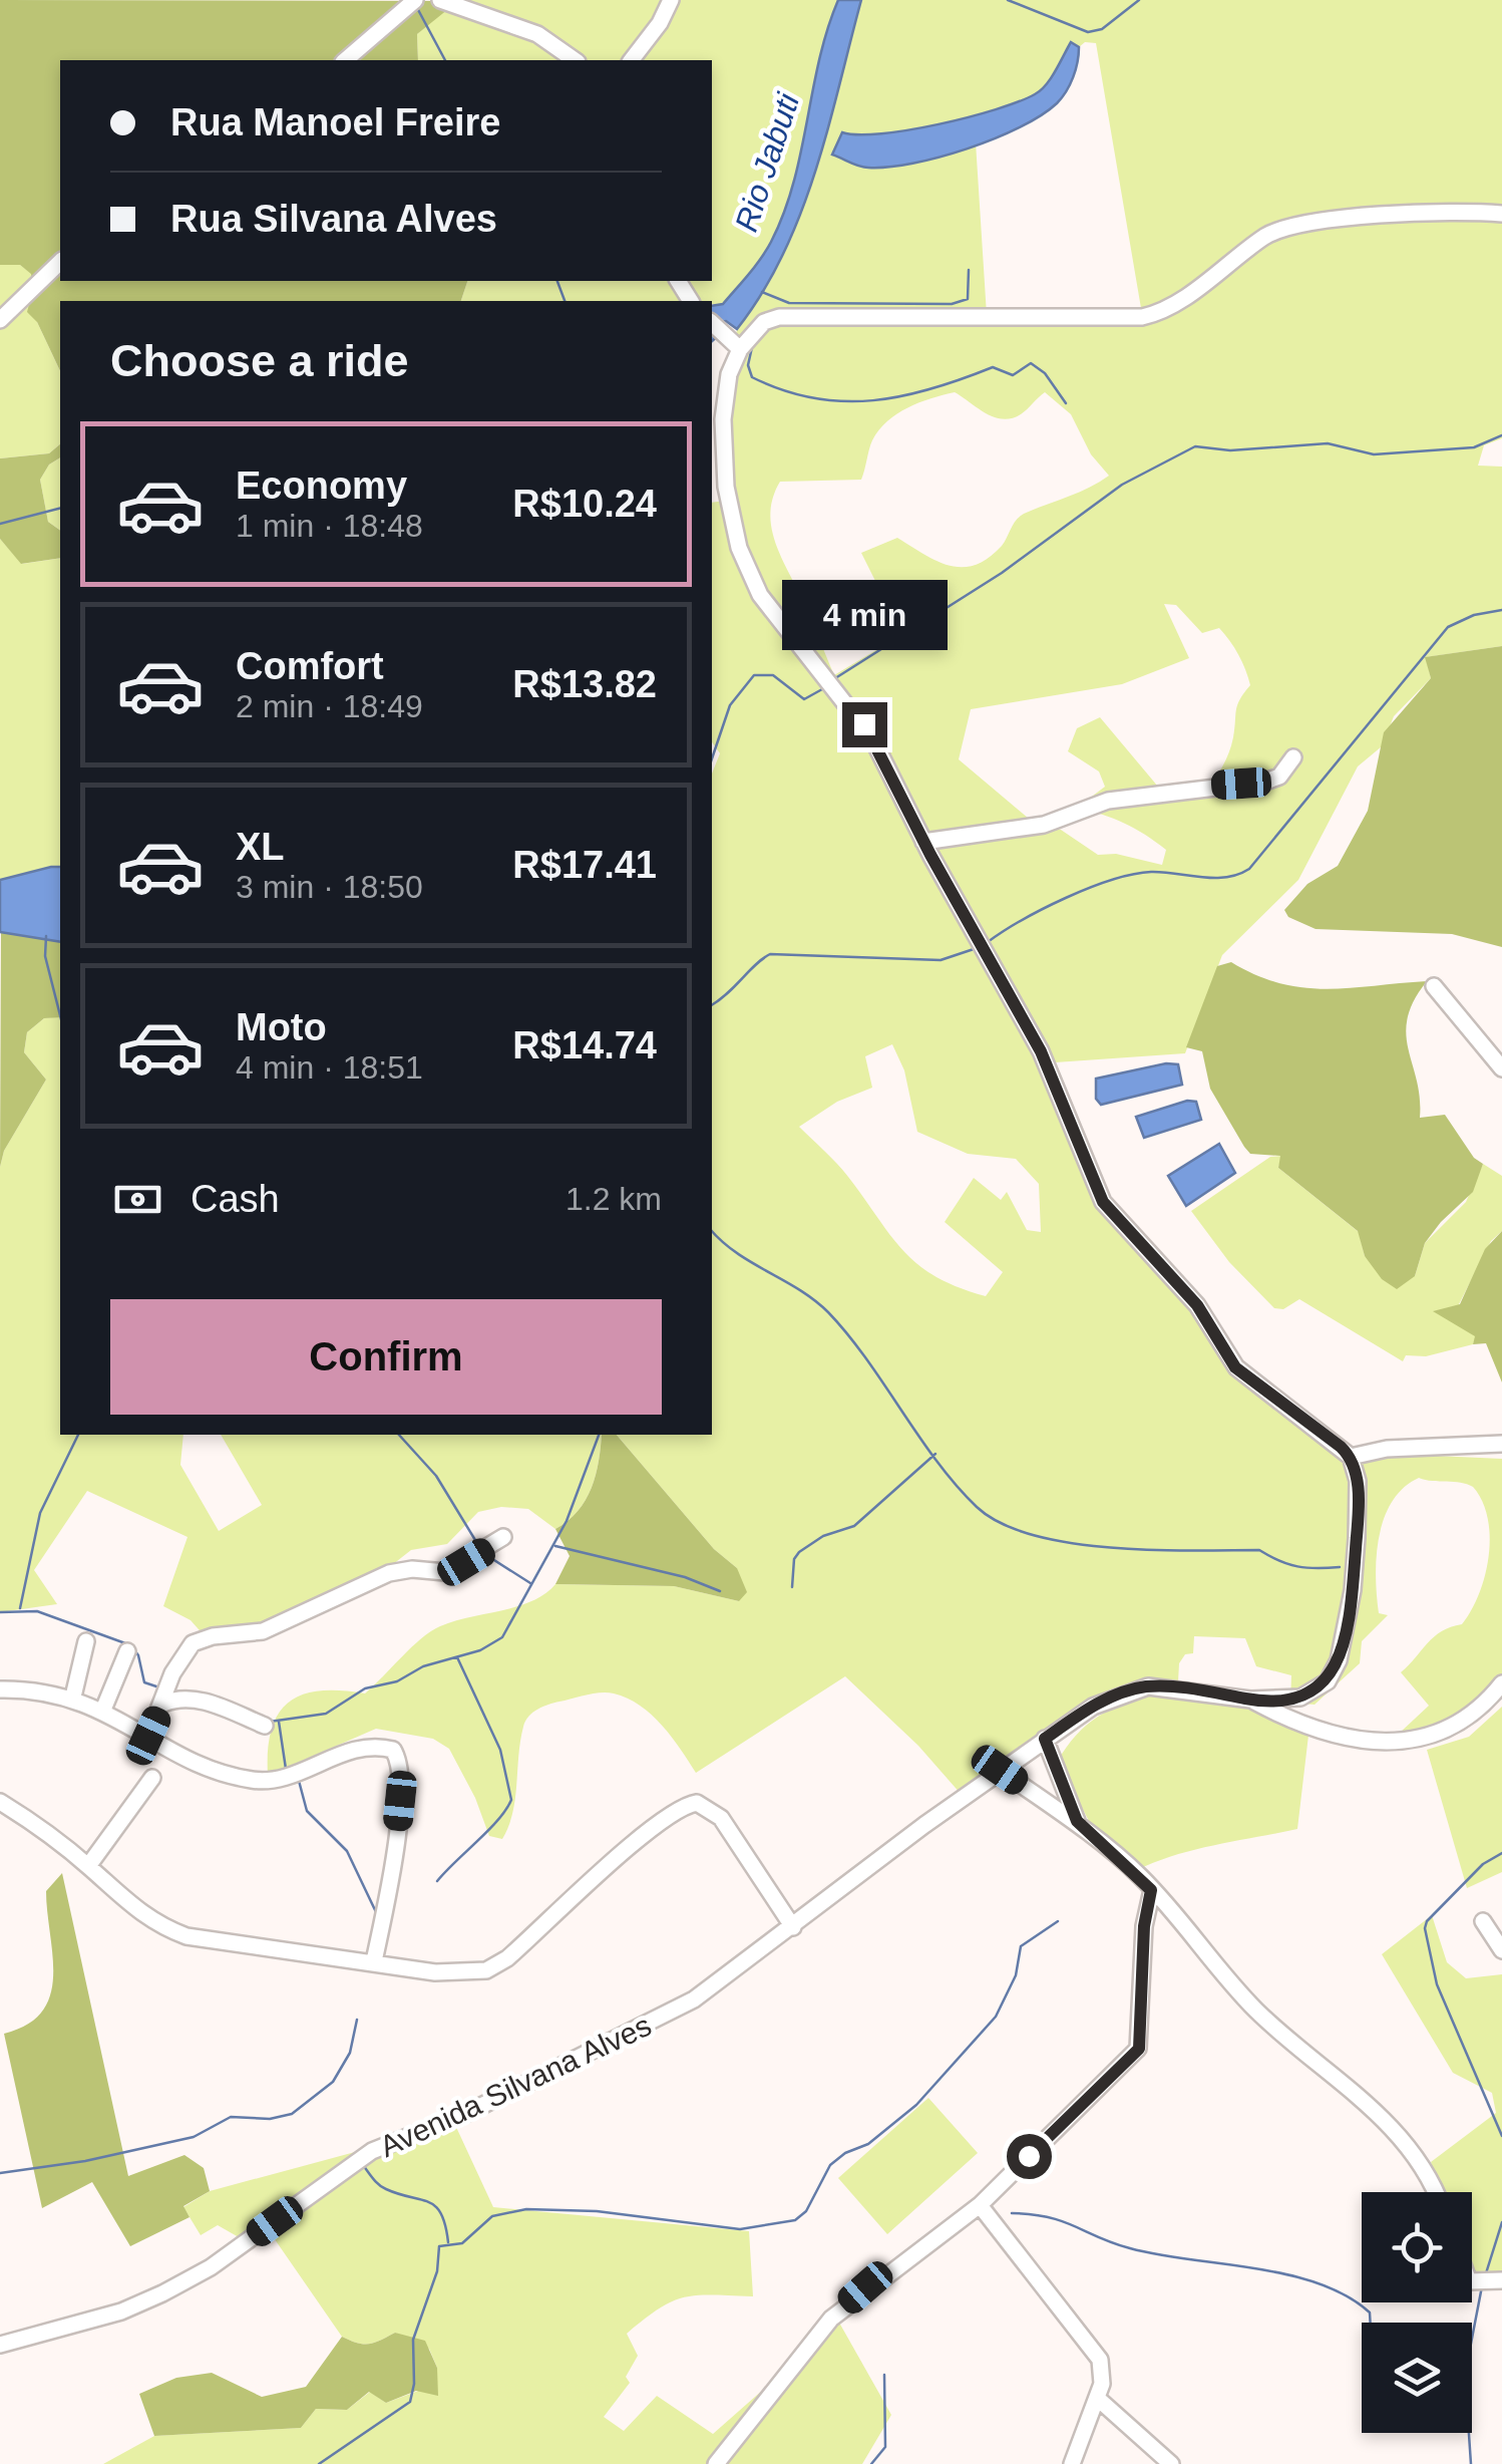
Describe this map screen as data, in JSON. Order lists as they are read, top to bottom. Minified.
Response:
{"streets":{"street":["Avenida Silvana Alves"]},"water":["Rio Jabuti"],"page":{"banner":["Rua Manoel Freire","Rua Silvana Alves"],"heading":"Choose a ride","list":[{"name":"Economy","note":"1 min · 18:48","value":"R$10.24"},{"name":"Comfort","note":"2 min · 18:49","value":"R$13.82"},{"name":"XL","note":"3 min · 18:50","value":"R$17.41"},{"name":"Moto","note":"4 min · 18:51","value":"R$14.74"}],"bubble":"4 min","pay":["Cash","1.2 km"],"buttons":"Confirm"}}
